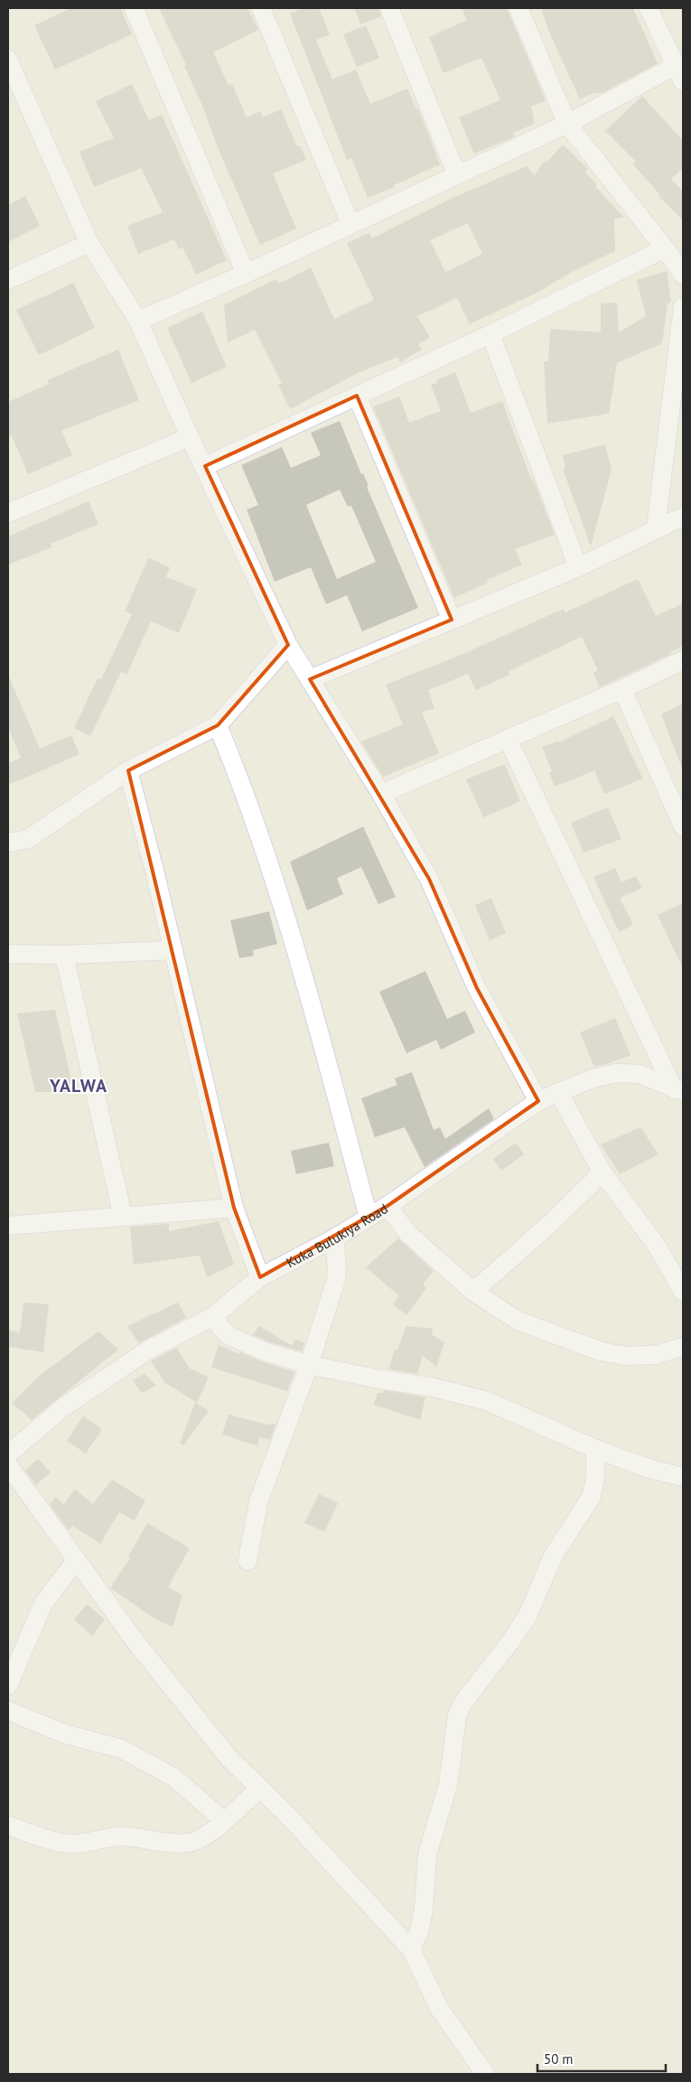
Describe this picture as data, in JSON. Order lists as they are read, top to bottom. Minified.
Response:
{"streets":{"street":["Kuka Bulukiya Road"]},"districts":["YALWA"],"scale_bar":"50 m"}
